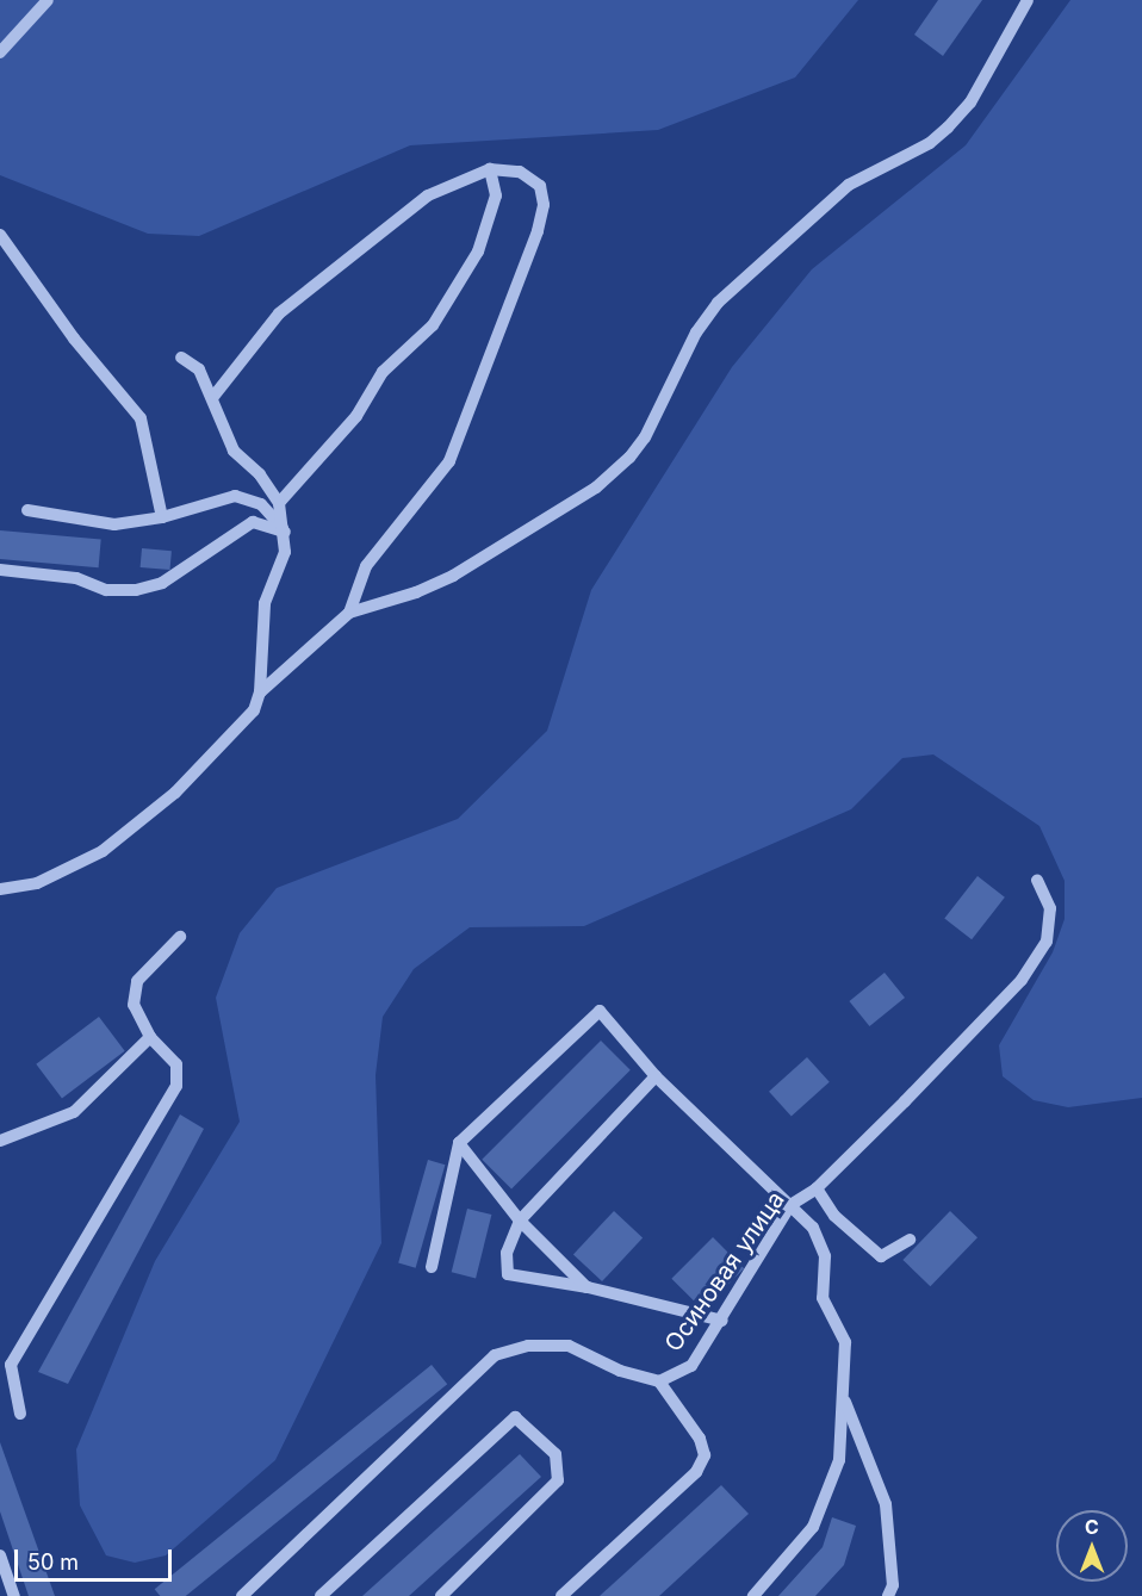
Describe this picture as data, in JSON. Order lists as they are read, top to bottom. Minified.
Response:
{"streets":{"street":["Осиновая улица"]},"scale_bar":"50 m","north":"top"}
